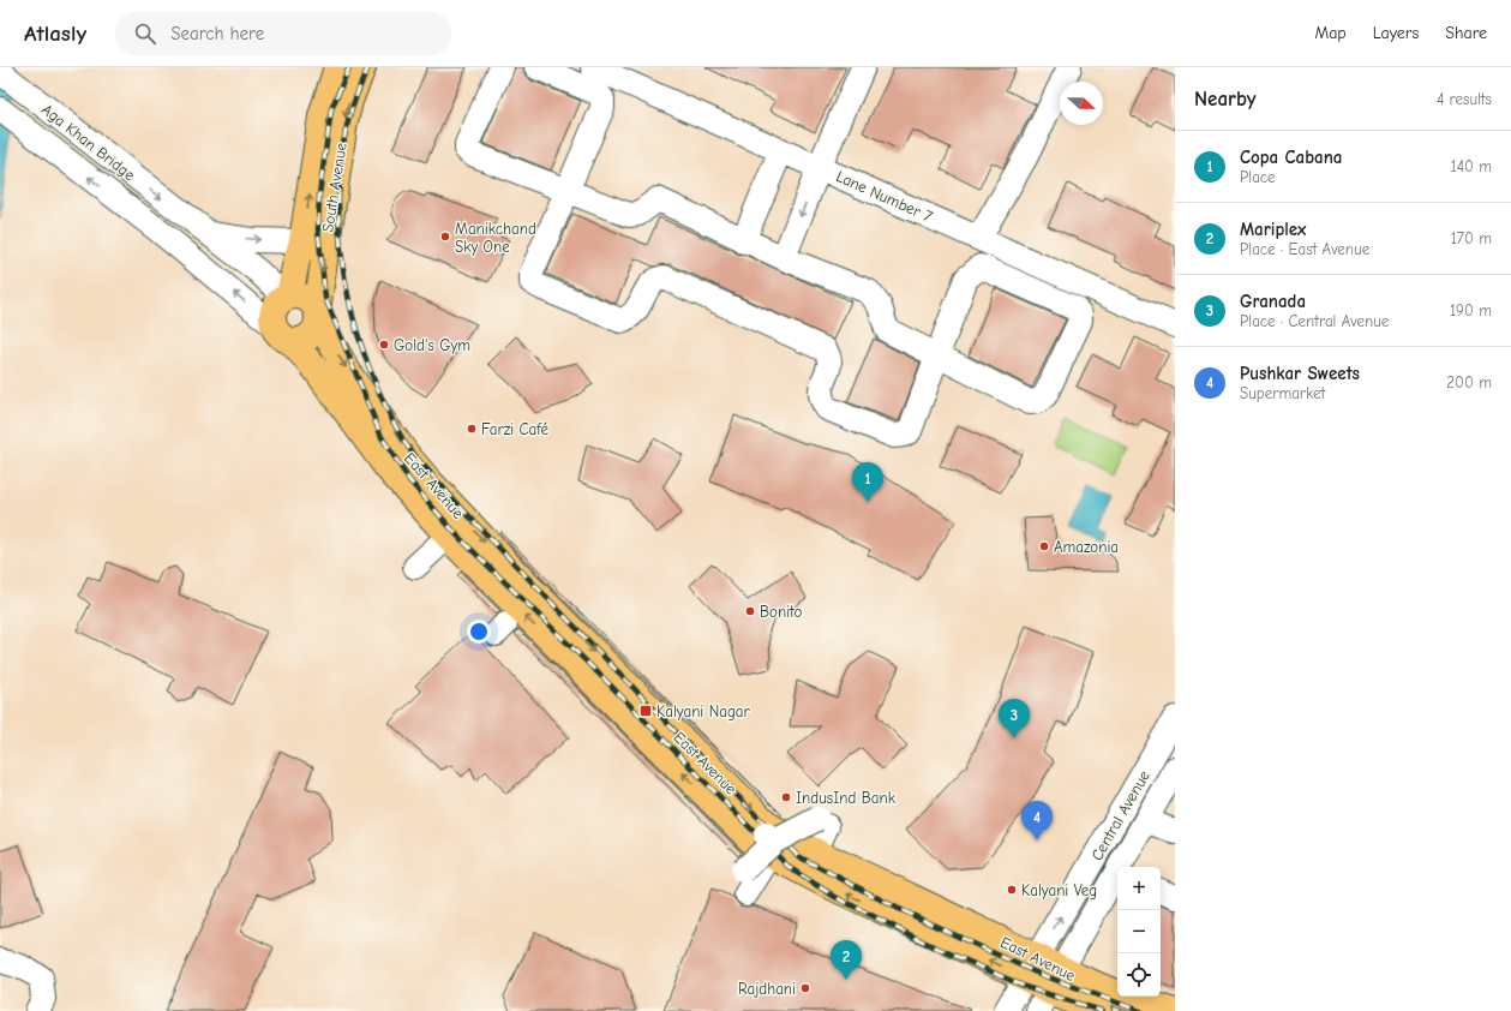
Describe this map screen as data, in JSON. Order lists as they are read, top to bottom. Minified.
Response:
{"streets":{"main road":["South Avenue","East Avenue"],"street":["Aga Khan Bridge","Lane Number 7","Central Avenue"]},"crossings":[["Aga Khan Bridge","East Avenue"],["South Avenue","East Avenue"],["East Avenue","Central Avenue"]],"places":{"other":["Manikchand Sky One","Gold's Gym","Farzi Café","Amazonia","Bonito","IndusInd Bank","Kalyani Veg","Rajdhani"],"transit":["Kalyani Nagar"]},"north":"right","page":{"header":"Atlasly","search":"Search here","nav":["Map","Layers","Share"],"heading":["Nearby","4 results"],"list":[{"mark":"1","name":"Copa Cabana","note":"Place","value":"140 m"},{"mark":"2","name":"Mariplex","note":"Place · East Avenue","value":"170 m"},{"mark":"3","name":"Granada","note":"Place · Central Avenue","value":"190 m"},{"mark":"4","name":"Pushkar Sweets","note":"Supermarket","value":"200 m"}],"pins":["1","3","4","2"],"map_buttons":["+","−"]}}
